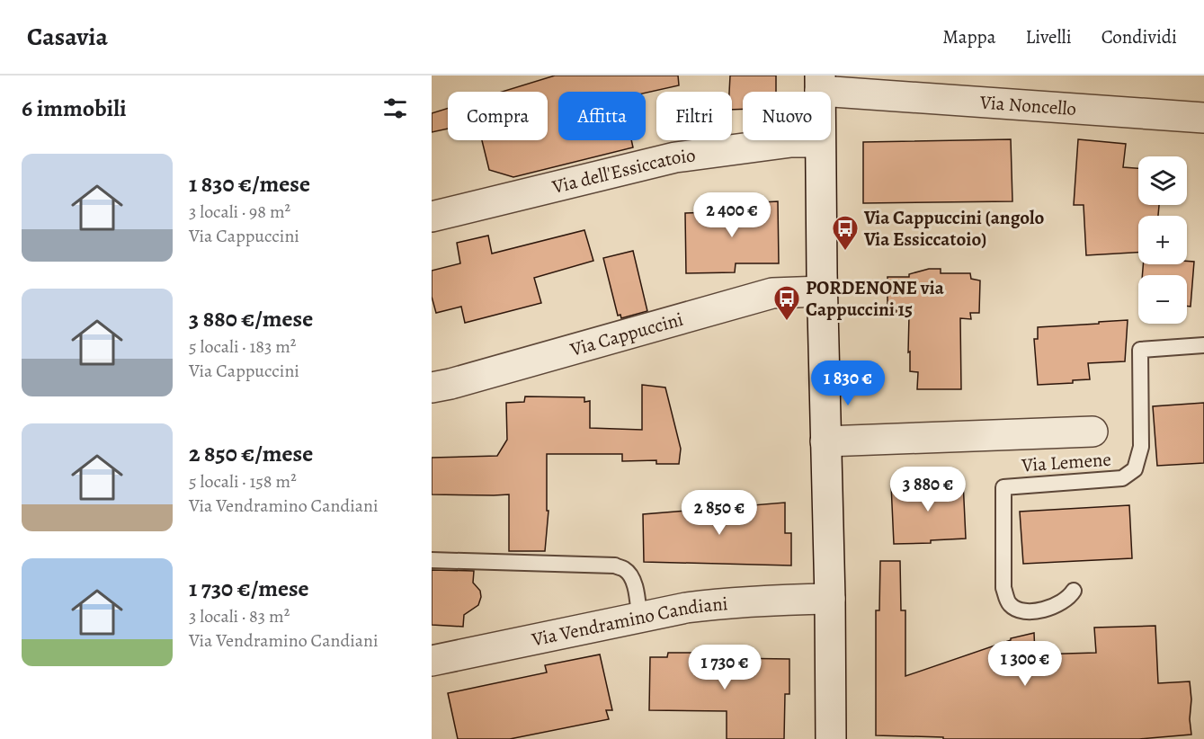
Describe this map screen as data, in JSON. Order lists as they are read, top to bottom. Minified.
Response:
{"streets":{"street":["Via Noncello","Via dell'Essiccatoio","Via Cappuccini","Via Vendramino Candiani"],"lane":["Via Lemene"]},"places":{"bus stop":["Via Cappuccini (angolo Via Essiccatoio)","PORDENONE via Cappuccini 15"]},"page":{"header":"Casavia","nav":["Mappa","Livelli","Condividi"],"heading":"6 immobili","chip":["Compra","Affitta","Filtri","Nuovo"],"list":[{"name":"1 830 €/mese","note":"3 locali · 98 m² · Via Cappuccini"},{"name":"3 880 €/mese","note":"5 locali · 183 m² · Via Cappuccini"},{"name":"2 850 €/mese","note":"5 locali · 158 m² · Via Vendramino Candiani"},{"name":"1 730 €/mese","note":"3 locali · 83 m² · Via Vendramino Candiani"}],"map_buttons":["+","−"],"price":["2 400 €","1 830 €","3 880 €","2 850 €","1 300 €","1 730 €"]}}
